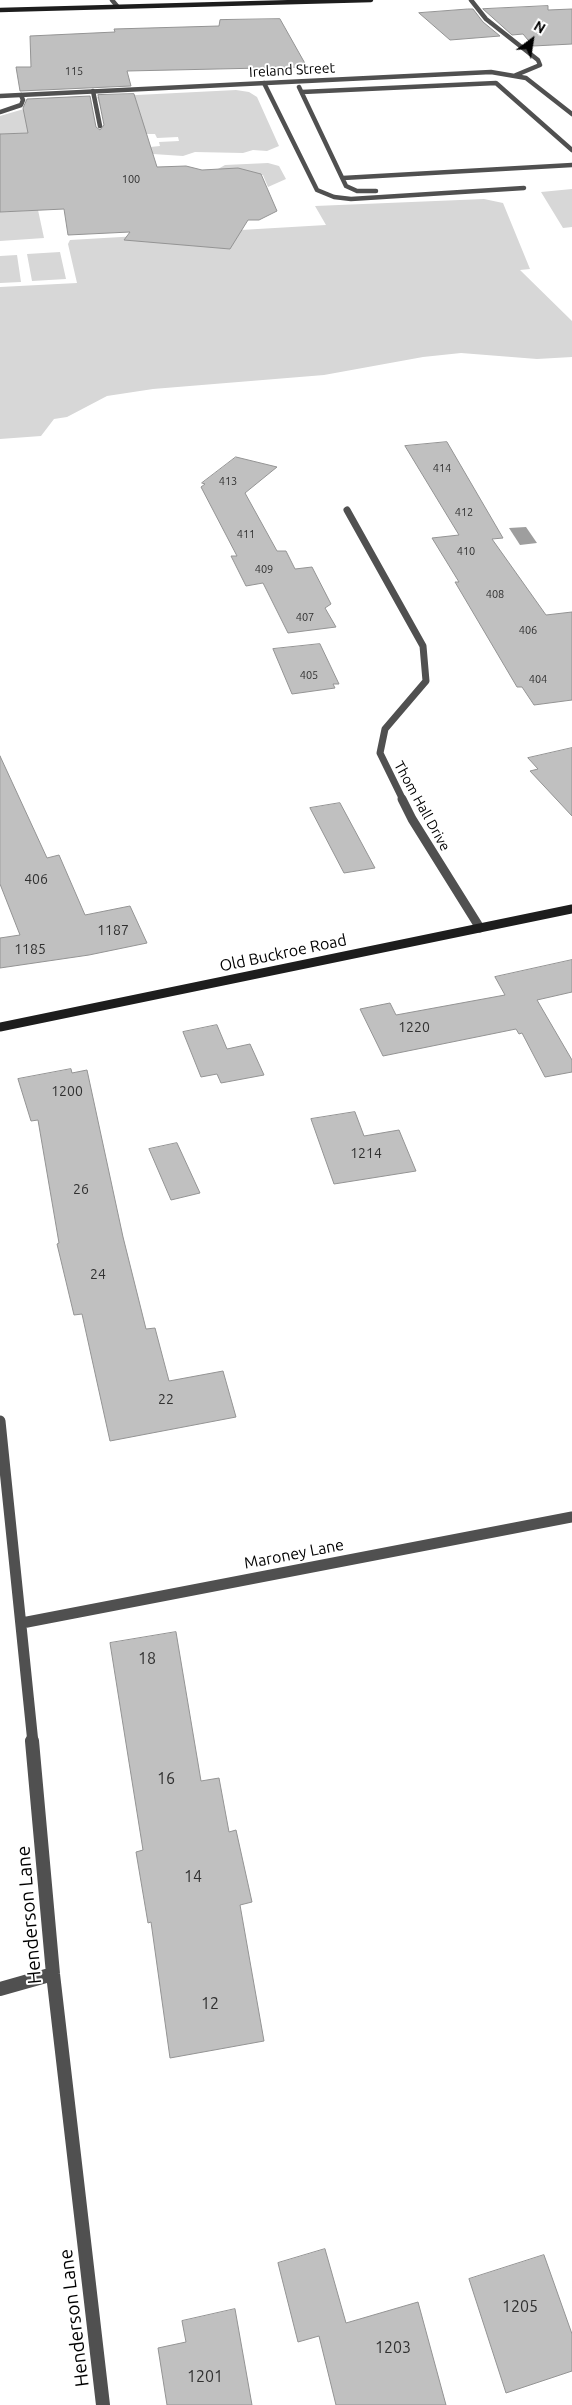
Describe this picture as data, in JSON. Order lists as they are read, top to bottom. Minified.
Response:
{"streets":{"main road":["Old Buckroe Road"],"street":["Ireland Street","Thom Hall Drive","Maroney Lane","Henderson Lane"]},"crossings":[["Thom Hall Drive","Old Buckroe Road"],["Maroney Lane","Henderson Lane"]],"house_numbers":["115","100","414","413","412","411","410","409","408","407","406","405","404","406","1187","1185","1220","1200","1214","26","24","22","18","16","14","12","1205","1203","1201"],"north":"top right"}
